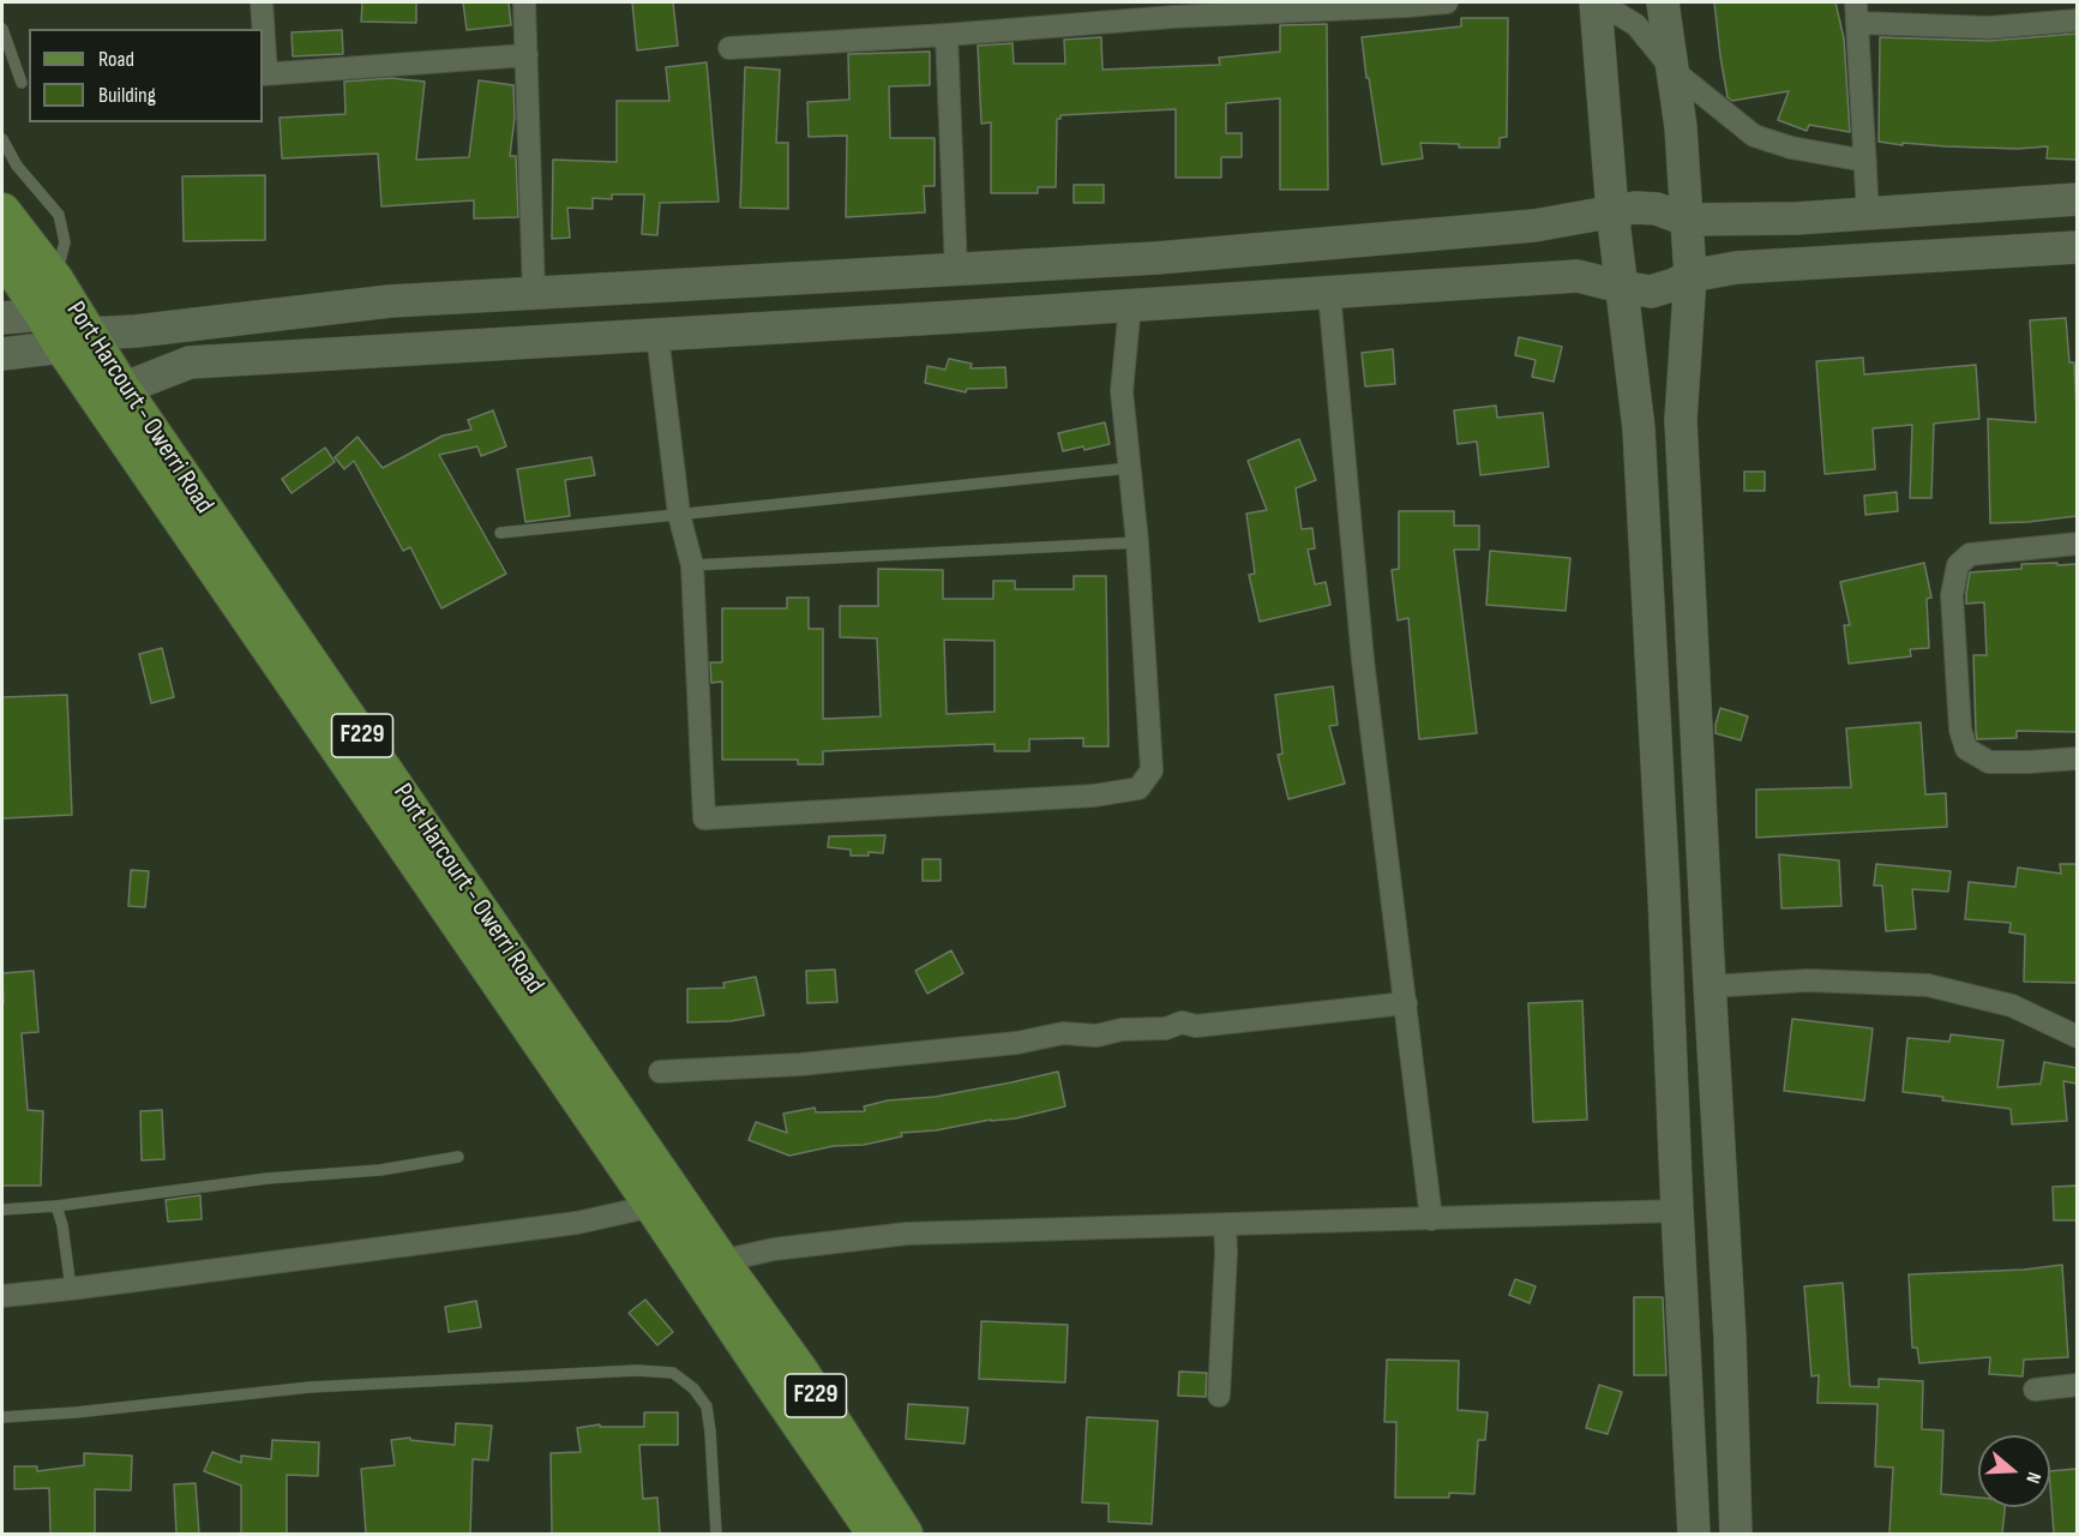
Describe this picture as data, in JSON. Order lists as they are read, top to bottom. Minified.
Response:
{"streets":{"main road":["Port Harcourt - Owerri Road","F229"]},"legend":["Road","Building"],"north":"right"}
